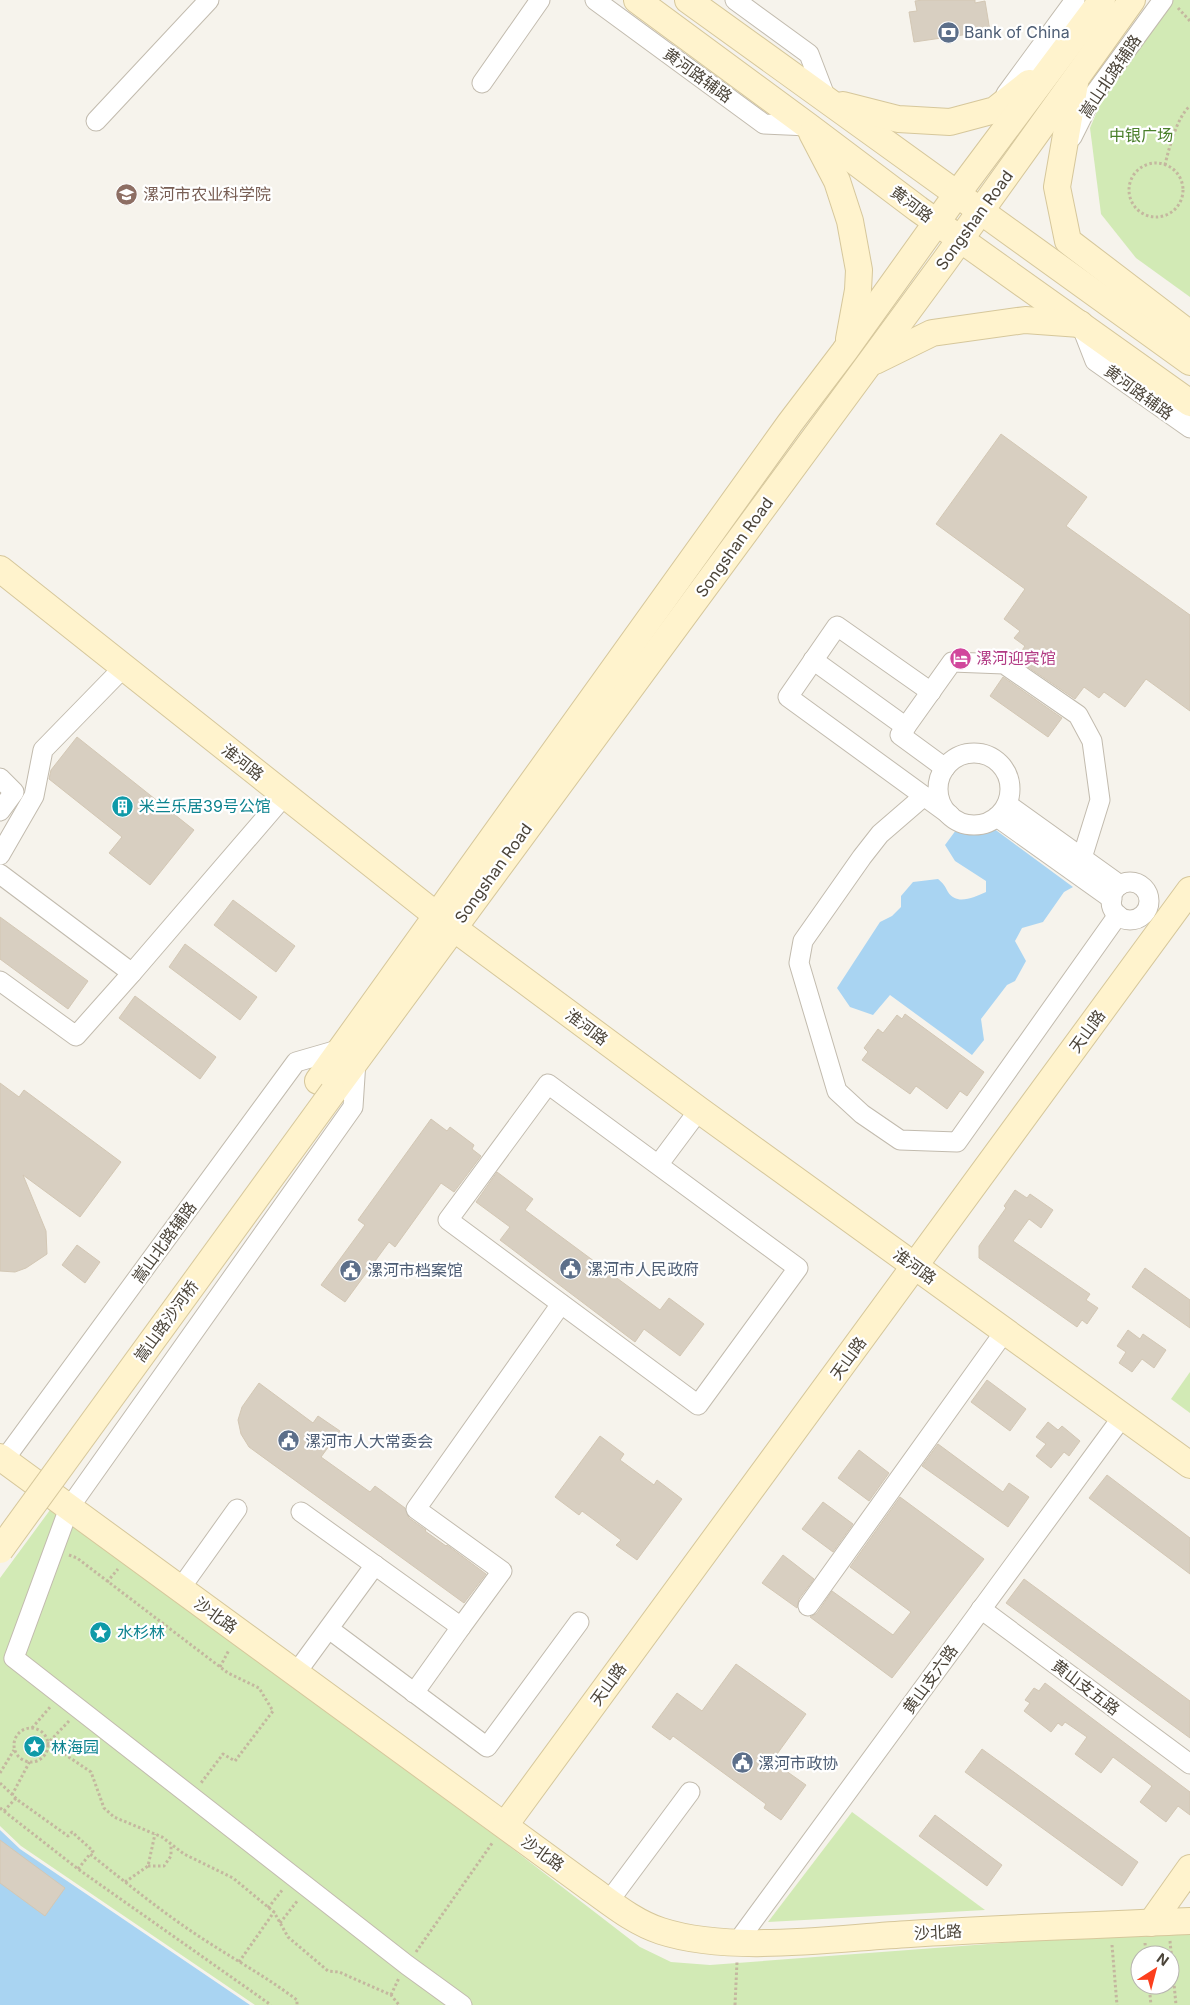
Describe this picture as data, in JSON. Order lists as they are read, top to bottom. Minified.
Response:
{"streets":{"main road":["黄河路","Songshan Road","淮河路","天山路","嵩山路沙河桥","沙北路"],"street":["黄河路辅路","嵩山北路辅路","黄山支六路","黄山支五路"]},"crossings":[["黄河路辅路","黄河路"],["嵩山北路辅路","Songshan Road"],["嵩山北路辅路","沙北路"],["黄河路","Songshan Road"],["Songshan Road","淮河路"],["Songshan Road","嵩山路沙河桥"],["淮河路","天山路"],["淮河路","黄山支六路"],["天山路","沙北路"],["沙北路","黄山支六路"],["黄山支六路","黄山支五路"]],"parks":["中银广场"],"places":{"bank":["Bank of China"],"school or university":["漯河市农业科学院"],"hotel":["漯河迎宾馆"],"building":["米兰乐居39号公馆"],"public building":["漯河市人民政府","漯河市档案馆","漯河市人大常委会","漯河市政协"],"place":["水杉林","林海园"]},"north":"top right"}
